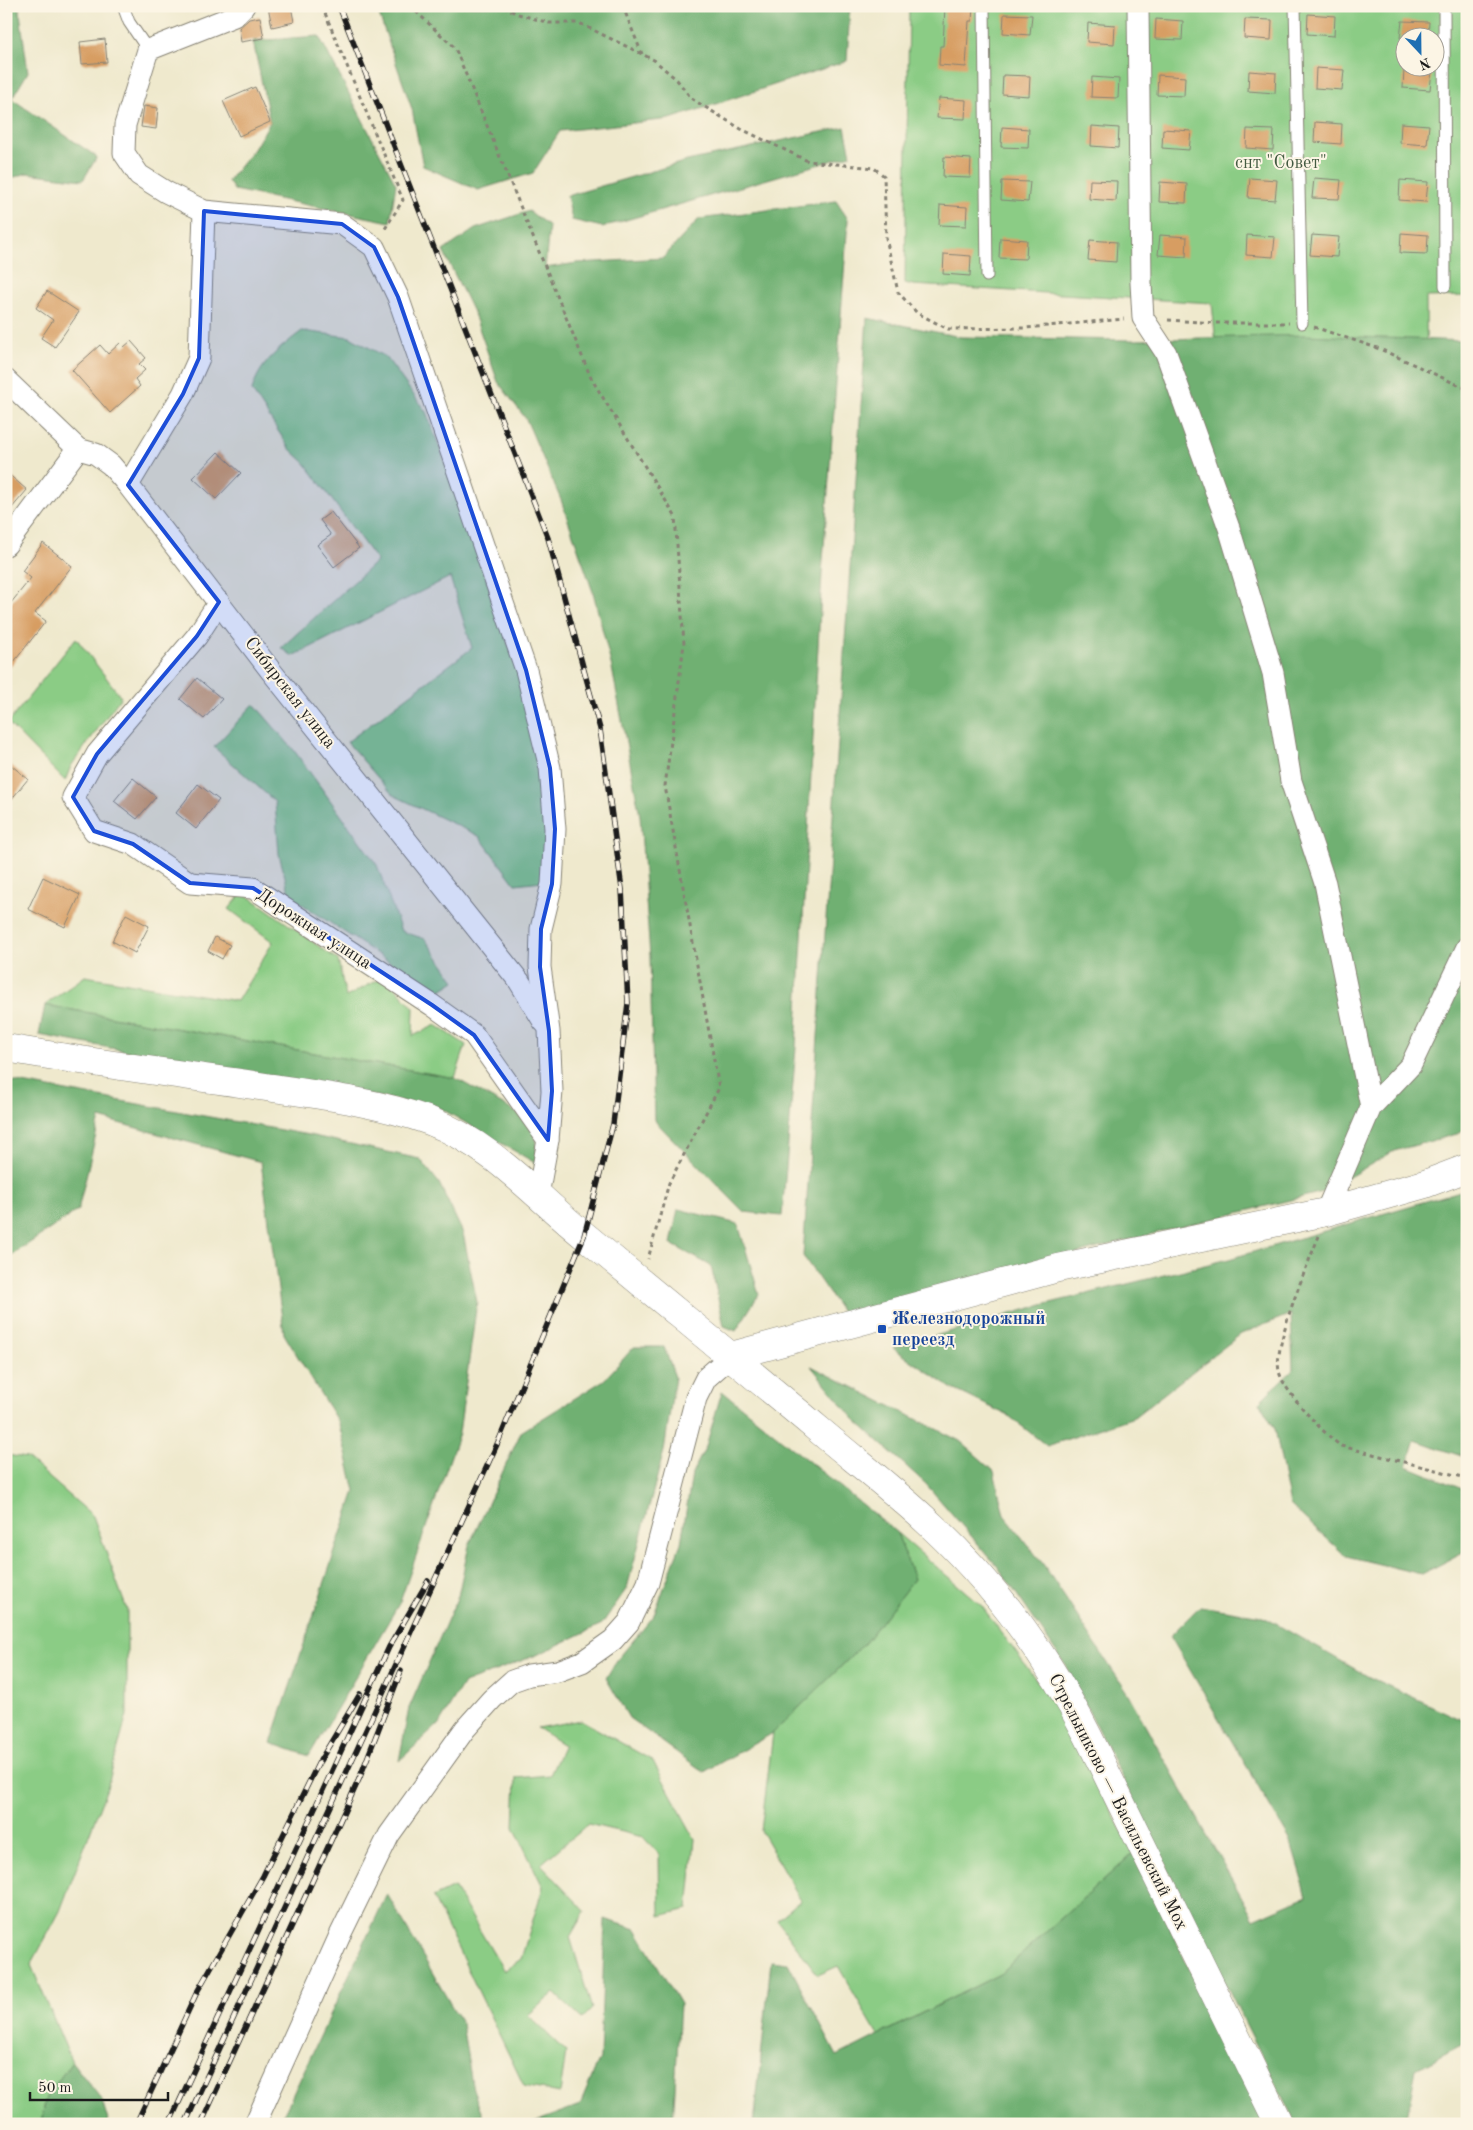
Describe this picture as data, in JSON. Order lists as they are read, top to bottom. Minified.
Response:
{"streets":{"main road":["Стрельниково — Васильевский Мох"],"street":["Сибирская улица","Дорожная улица"]},"crossings":[["Сибирская улица","Дорожная улица"]],"parks":["снт \"Совет\""],"places":{"transit":["Железнодорожный переезд"]},"scale_bar":"50 m","north":"bottom"}
